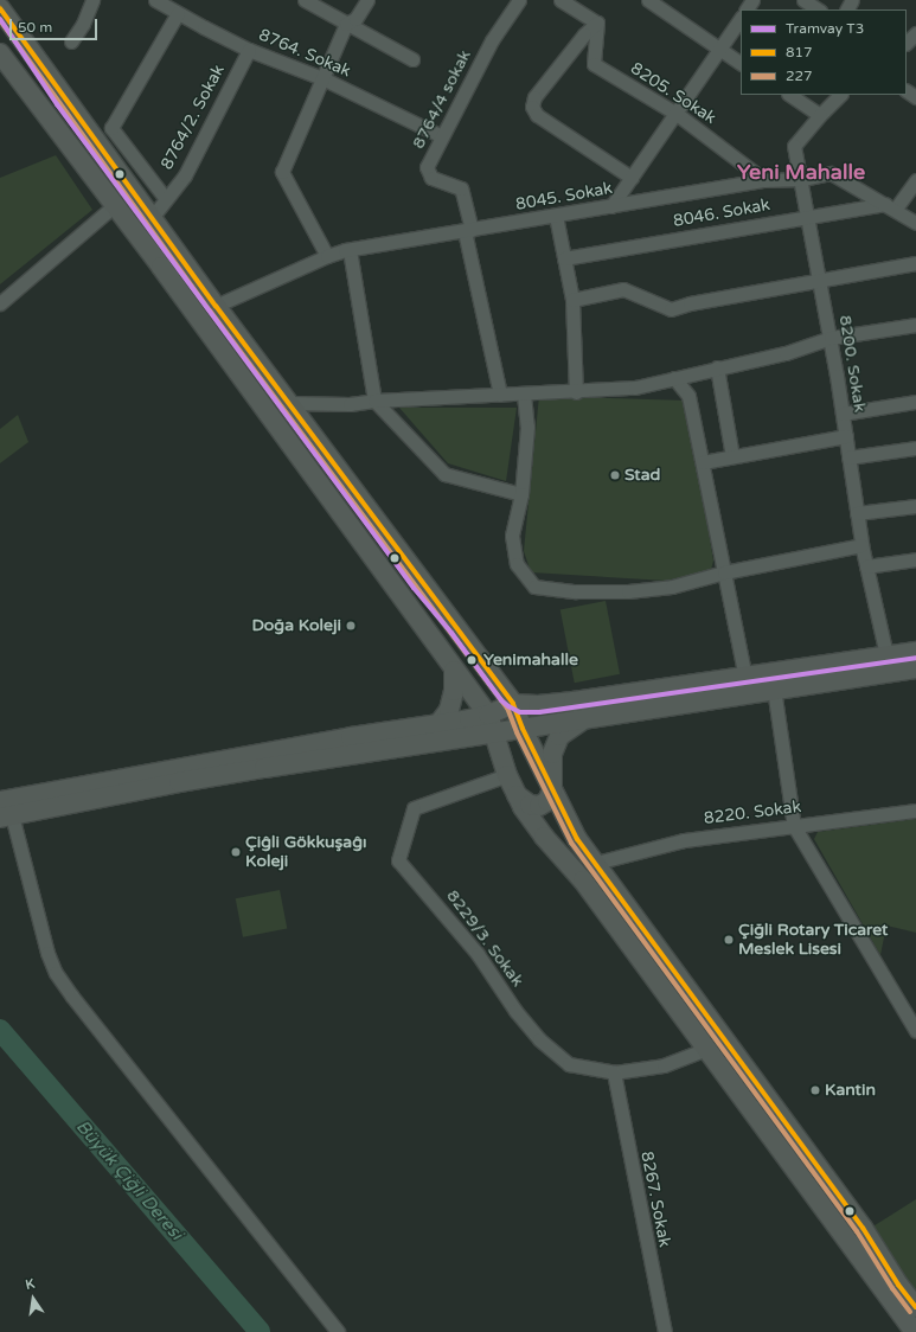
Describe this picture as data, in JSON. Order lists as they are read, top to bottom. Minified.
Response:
{"streets":{"street":["8764. Sokak","8205. Sokak","8764/4 sokak","8764/2. Sokak","8045. Sokak","8046. Sokak","8200. Sokak","8220. Sokak","8229/3. Sokak","8267. Sokak"]},"crossings":[["8764. Sokak","8764/4 sokak"],["8764. Sokak","8764/2. Sokak"],["8205. Sokak","8045. Sokak"],["8764/4 sokak","8045. Sokak"],["8045. Sokak","8046. Sokak"],["8045. Sokak","8200. Sokak"],["8046. Sokak","8200. Sokak"],["8229/3. Sokak","8267. Sokak"]],"districts":["Yeni Mahalle"],"water":["Büyük Çiğli Deresi"],"places":["Stad","Doğa Koleji","Yenimahalle","Çiĝli Gökkuşaĝı Koleji","Çiğli Rotary Ticaret Meslek Lisesi","Kantin"],"lines":["transit line 817","tram line T3","transit line 227"],"legend":["Tramvay T3","817","227"],"scale_bar":"50 m","north":"top"}
